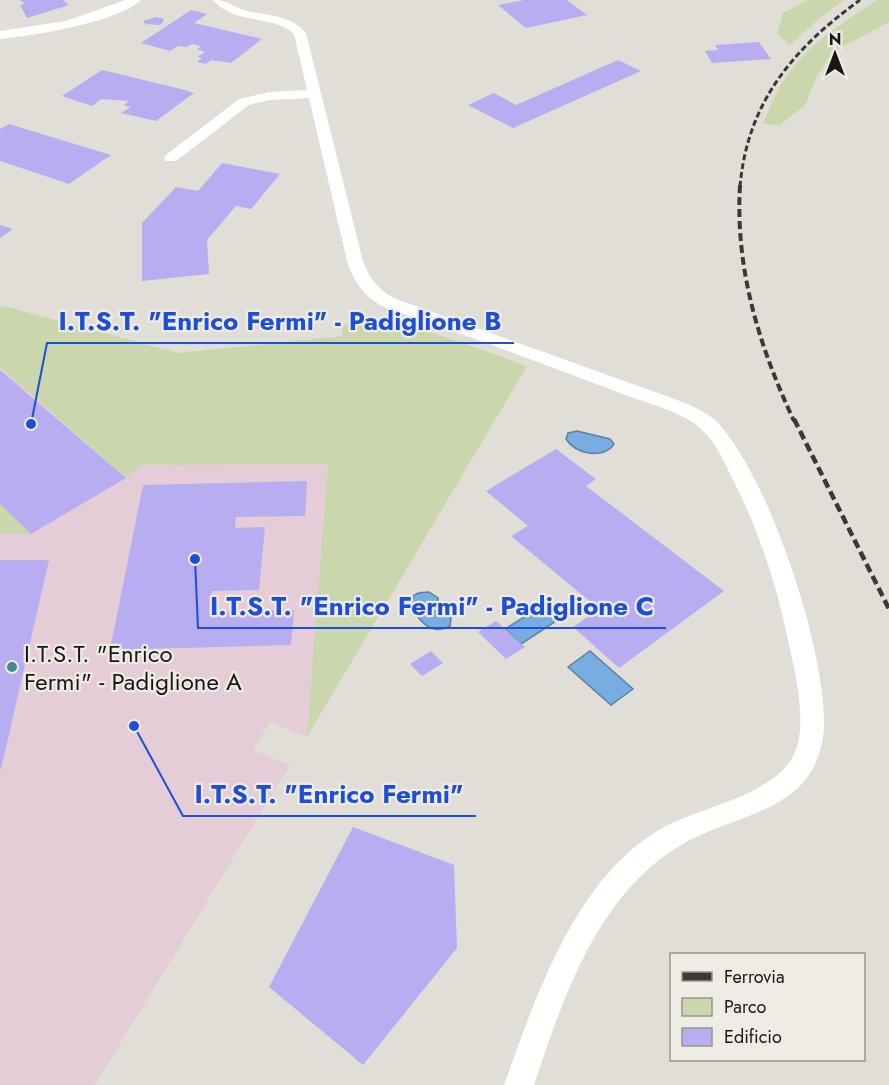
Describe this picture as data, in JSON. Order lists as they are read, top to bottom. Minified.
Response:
{"places":["I.T.S.T. \"Enrico Fermi\" - Padiglione B","I.T.S.T. \"Enrico Fermi\" - Padiglione C","I.T.S.T. \"Enrico Fermi\" - Padiglione A","I.T.S.T. \"Enrico Fermi\""],"legend":["Ferrovia","Parco","Edificio"],"north":"top"}
